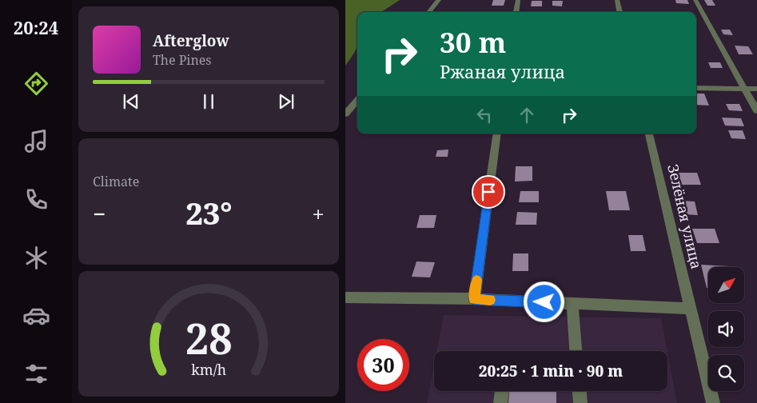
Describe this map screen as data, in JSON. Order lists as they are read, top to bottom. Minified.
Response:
{"streets":{"street":["Зелёная улица"]},"north":"top right","page":{"tabs":"20:24","turn":["30 m","Ржаная улица"],"song":["Afterglow","The Pines"],"tile":"Climate","heat":["−","23°","+"],"limit":"30","trip":"20:25 · 1 min · 90 m","gauge":["28","km/h"]}}
